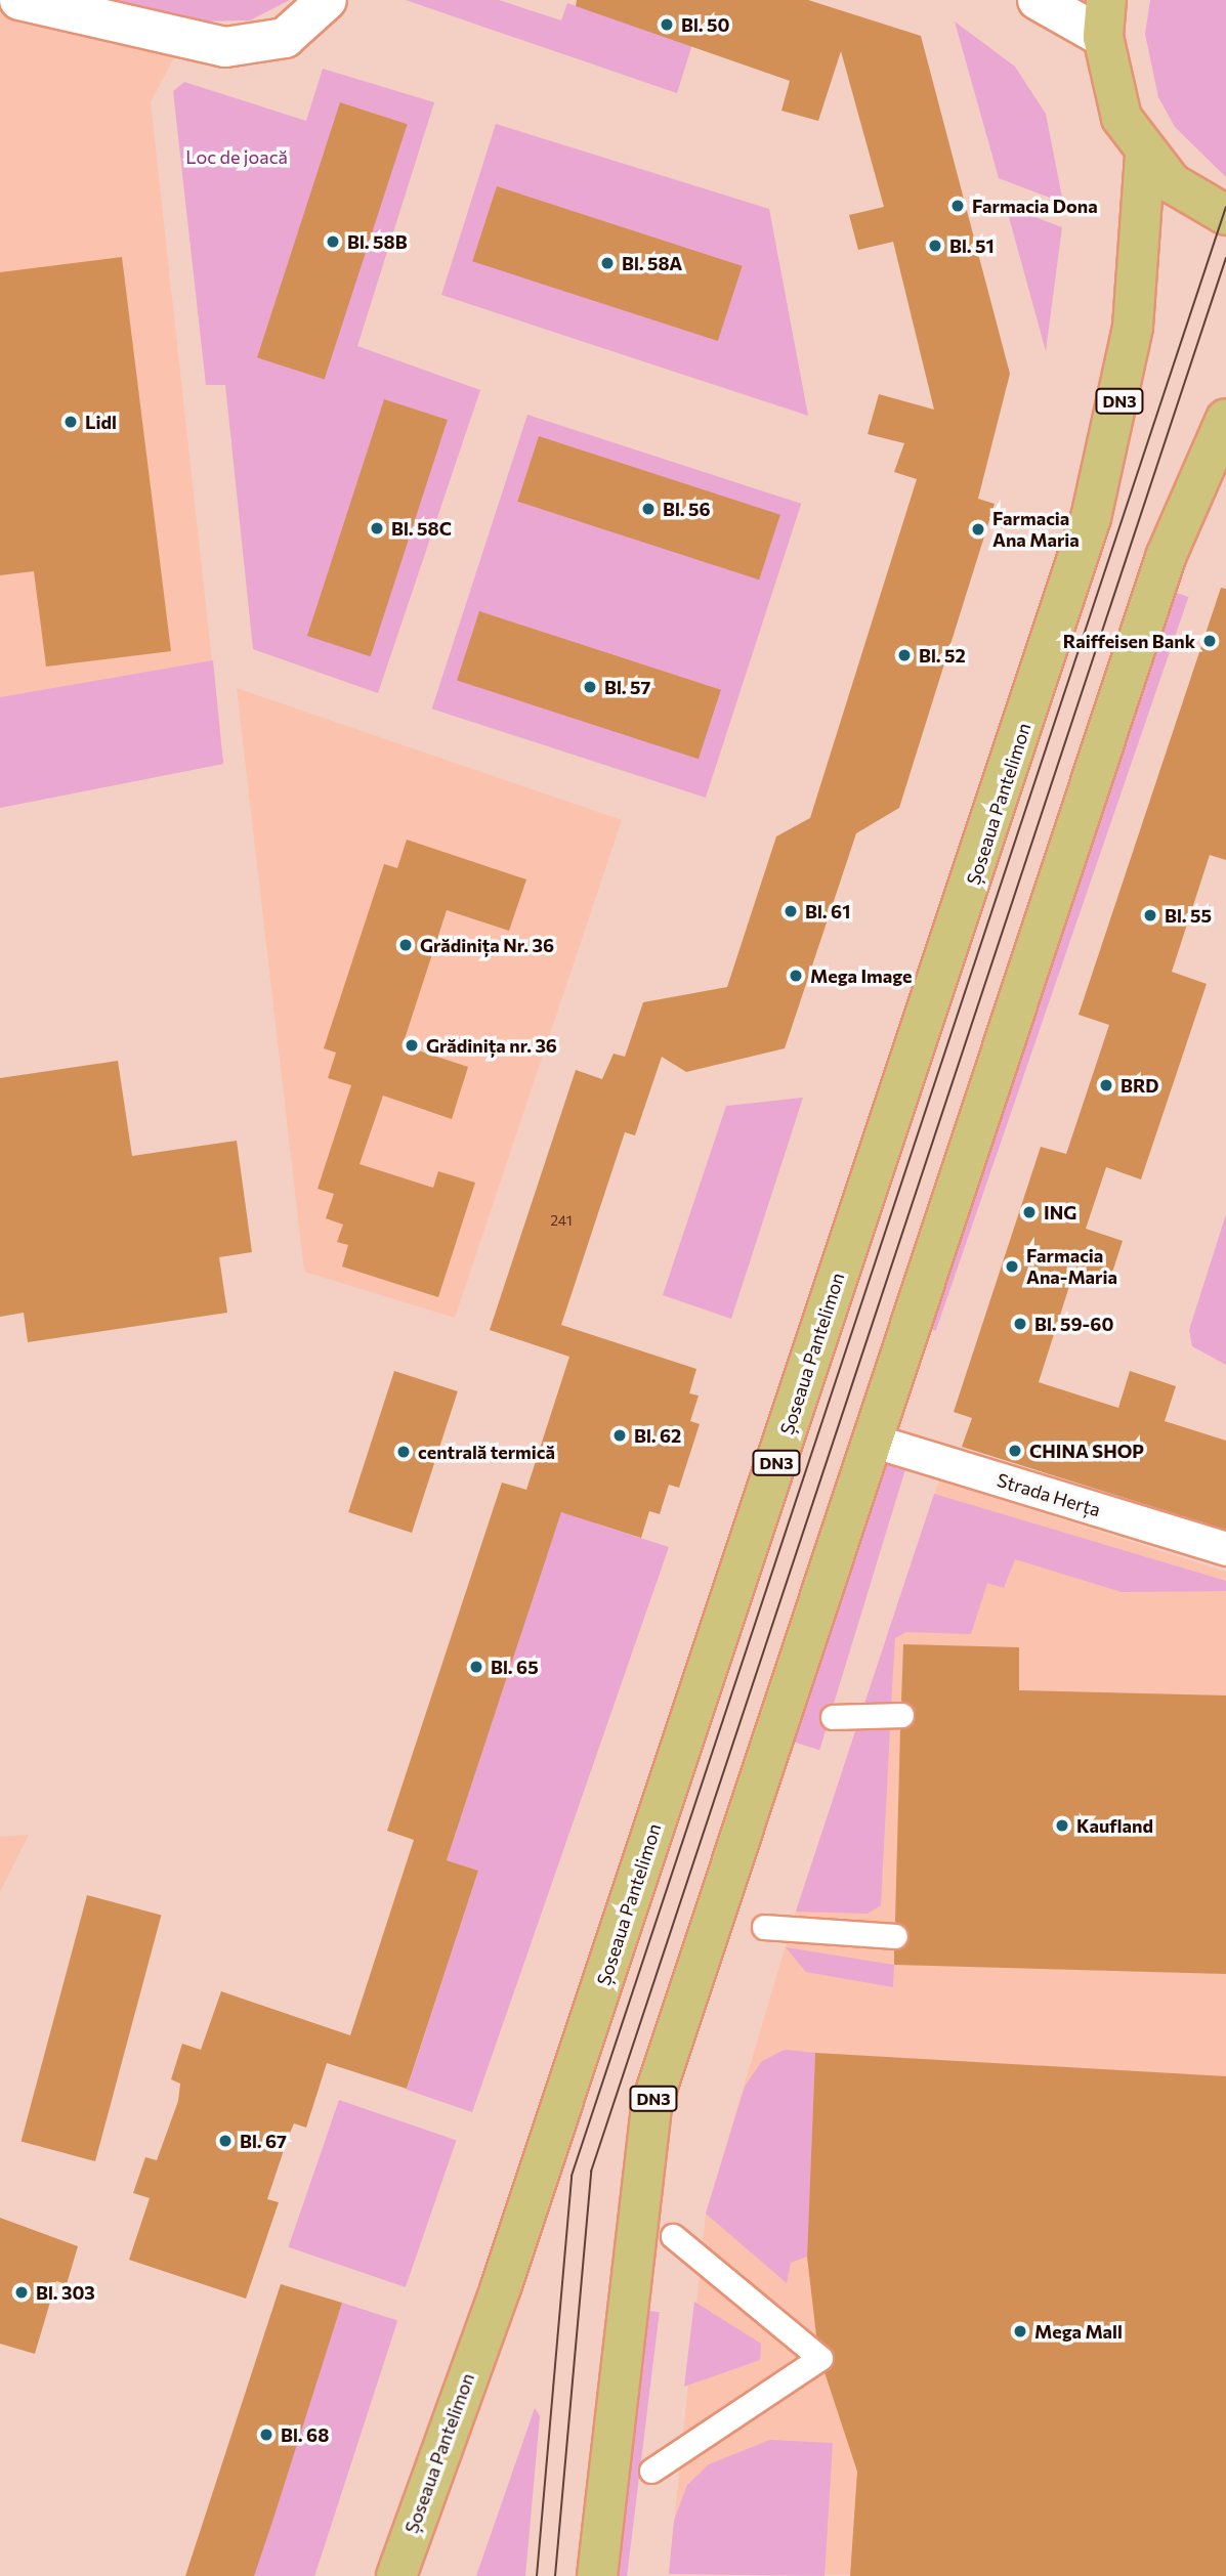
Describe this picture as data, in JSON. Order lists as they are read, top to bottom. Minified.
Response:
{"streets":{"main road":["DN3","Șoseaua Pantelimon"],"street":["Strada Herța"]},"crossings":[["DN3","Strada Herța"]],"parks":["Loc de joacă"],"places":["Bl. 50","Farmacia Dona","Bl. 58B","Bl. 51","Bl. 58A","Lidl","Bl. 56","Bl. 58C","Farmacia Ana Maria","Raiffeisen Bank","Bl. 52","Bl. 57","Bl. 61","Bl. 55","Grădinița Nr. 36","Mega Image","Grădinița nr. 36","BRD","ING","Farmacia Ana-Maria","Bl. 59-60","Bl. 62","CHINA SHOP","centrală termică","Bl. 65","Kaufland","Bl. 67","Bl. 303","Mega Mall","Bl. 68"],"house_numbers":["241"]}
